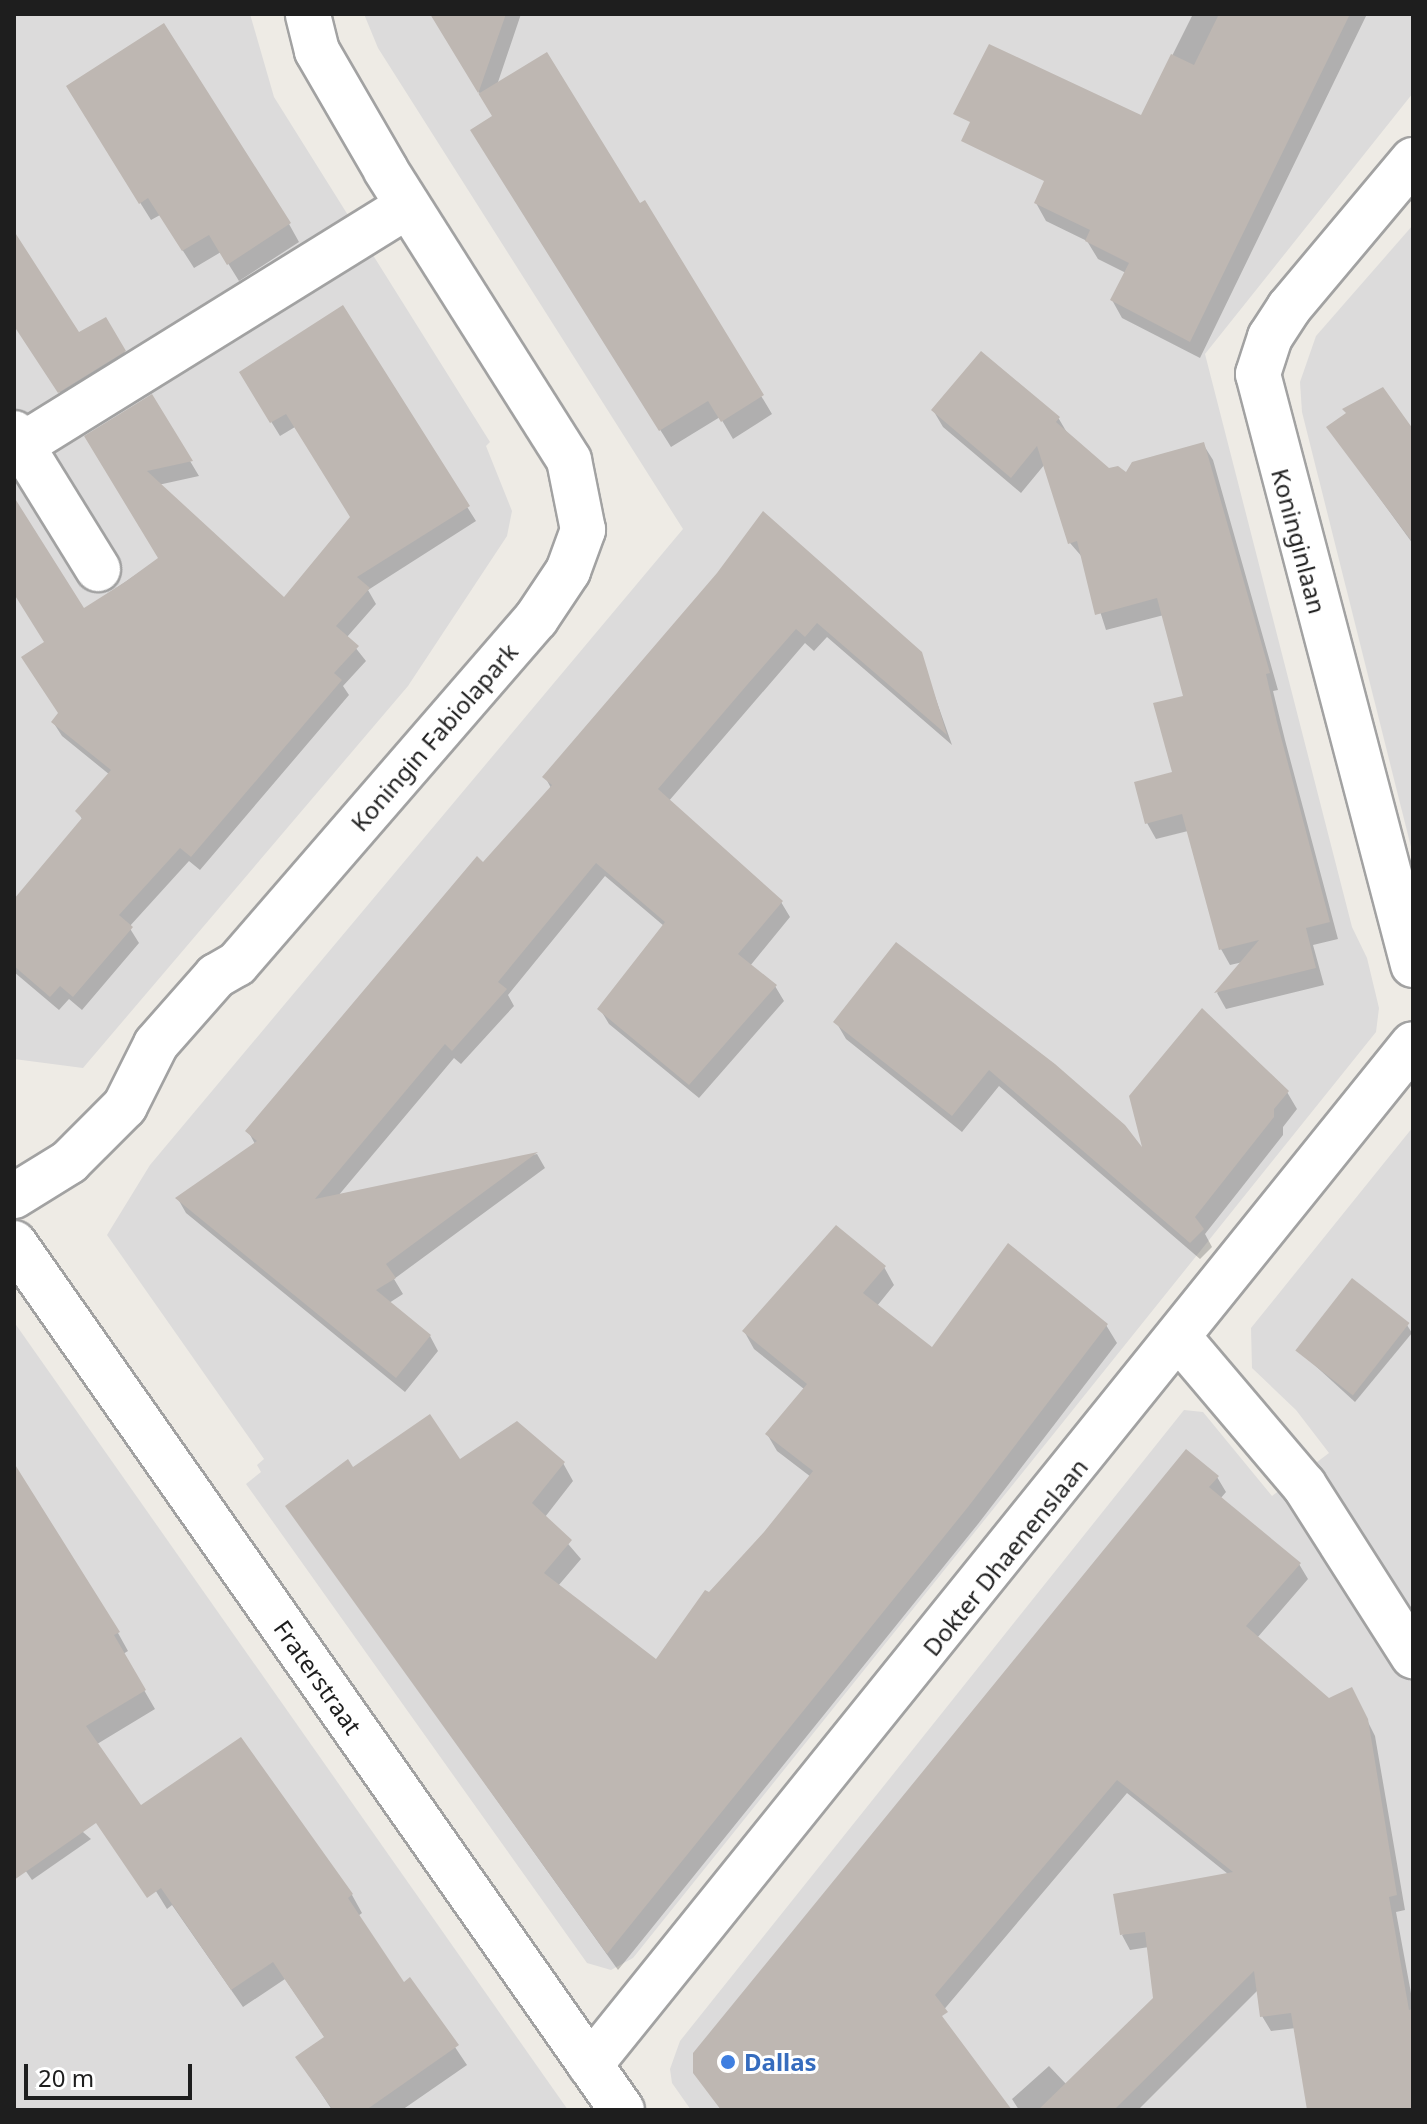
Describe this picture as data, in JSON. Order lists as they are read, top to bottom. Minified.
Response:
{"streets":{"street":["Koninginlaan","Koningin Fabiolapark","Dokter Dhaenenslaan","Fraterstraat"]},"crossings":[["Dokter Dhaenenslaan","Fraterstraat"]],"places":["Dallas"],"scale_bar":"20 m"}
